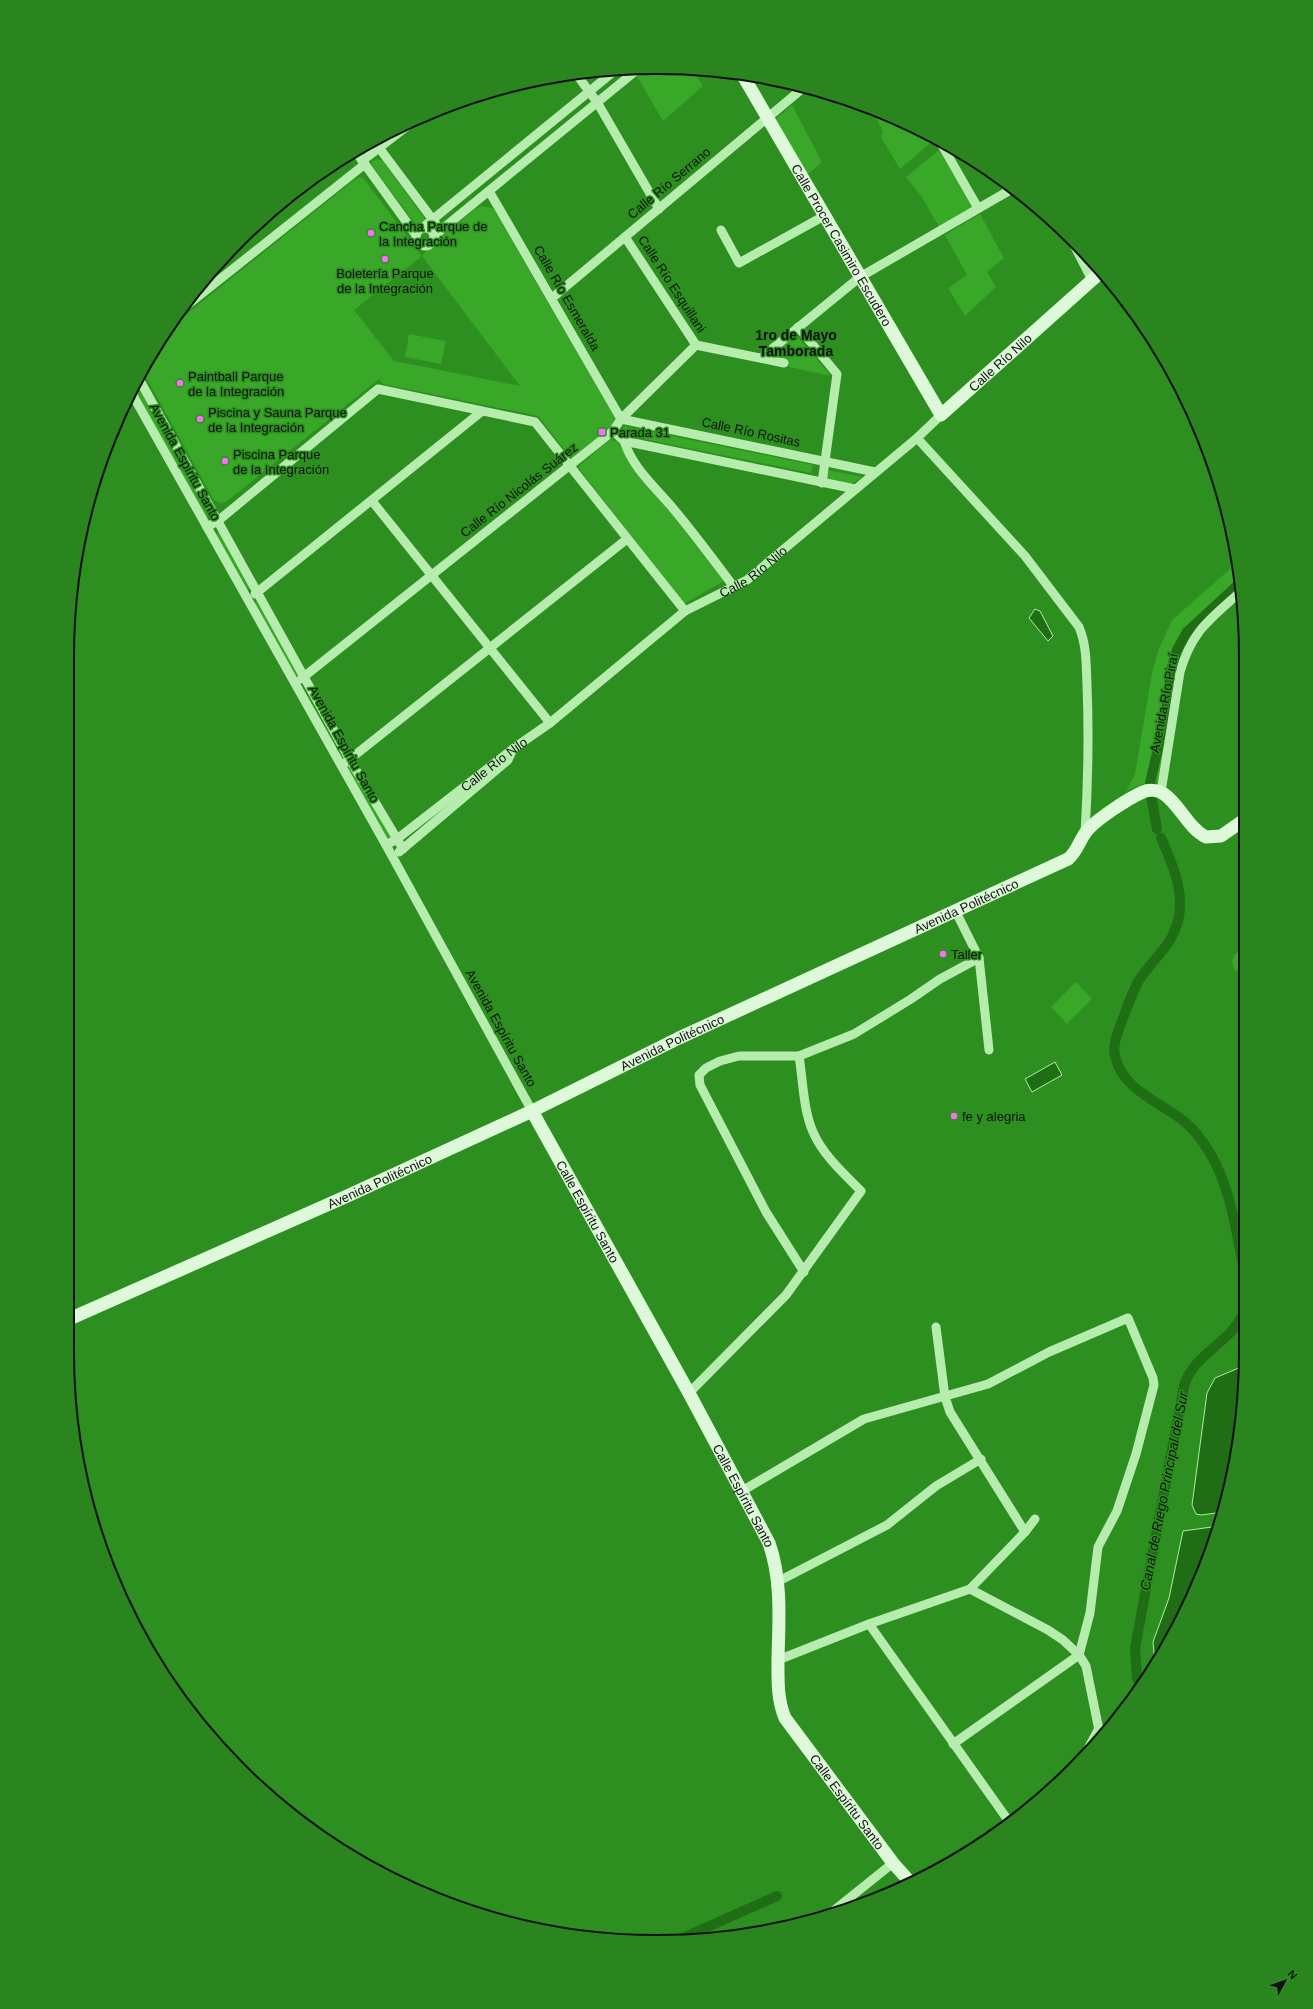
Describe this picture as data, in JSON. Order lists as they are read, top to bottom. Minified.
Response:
{"streets":{"main road":["Calle Procer Casimiro Escudero","Calle Río Nilo","Avenida Politécnico","Calle Espíritu Santo"],"street":["Calle Río Serrano","Calle Río Esquillani","Calle Río Esmeralda","Calle Río Rositas","Avenida Espíritu Santo","Calle Río Nicolás Suárez","Avenida Río Piraí"]},"crossings":[["Calle Río Serrano","Calle Procer Casimiro Escudero"],["Calle Río Serrano","Calle Río Esquillani"],["Calle Río Serrano","Calle Río Esmeralda"],["Calle Procer Casimiro Escudero","Calle Río Nilo"],["Calle Río Esquillani","Calle Río Nicolás Suárez"],["Calle Río Esmeralda","Calle Río Rositas"],["Calle Río Esmeralda","Calle Río Nicolás Suárez"],["Calle Río Nilo","Calle Río Rositas"],["Calle Río Nilo","Avenida Espíritu Santo"],["Calle Río Rositas","Calle Río Nicolás Suárez"],["Avenida Espíritu Santo","Calle Río Nicolás Suárez"],["Avenida Espíritu Santo","Avenida Politécnico"],["Avenida Espíritu Santo","Calle Espíritu Santo"],["Avenida Río Piraí","Avenida Politécnico"],["Avenida Politécnico","Calle Espíritu Santo"]],"districts":["1ro de Mayo Tamborada"],"water":["Canal de Riego Principal del Sur"],"places":{"other":["Cancha Parque de la Integración","Boletería Parque de la Integración","Paintball Parque de la Integración","Piscina y Sauna Parque de la Integración","Piscina Parque de la Integración","Taller","fe y alegria"],"transit":["Parada 31"]},"north":"top right"}
